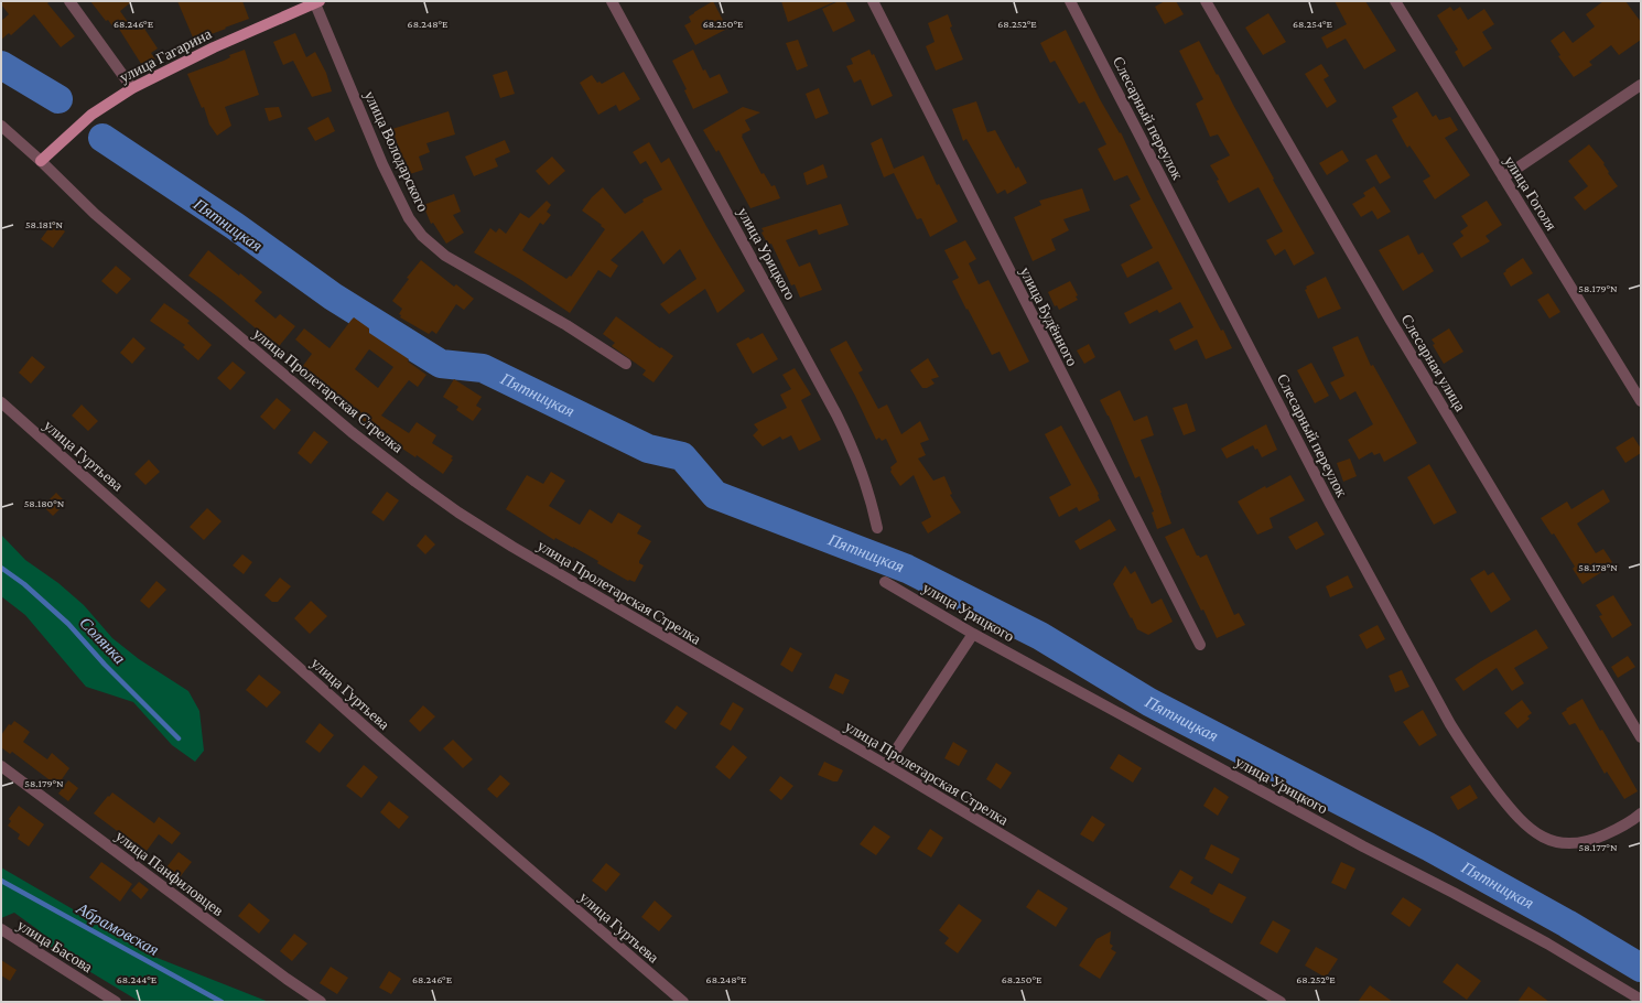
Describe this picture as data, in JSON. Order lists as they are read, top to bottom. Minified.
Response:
{"streets":{"main road":["улица Гагарина"],"street":["Слесарный переулок","улица Володарского","улица Гоголя","улица Урицкого","улица Будённого","Слесарная улица","улица Пролетарская Стрелка","улица Гуртьева","улица Панфиловцев","улица Басова"]},"crossings":[["улица Гагарина","улица Володарского"],["улица Гагарина","улица Пролетарская Стрелка"]],"water":["Пятницкая","Солянка","Абрамовская"],"coordinates":["68.246°E","68.248°E","68.250°E","68.252°E","68.254°E","58.181°N","58.179°N","58.180°N","58.178°N","58.177°N","68.244°E"]}
